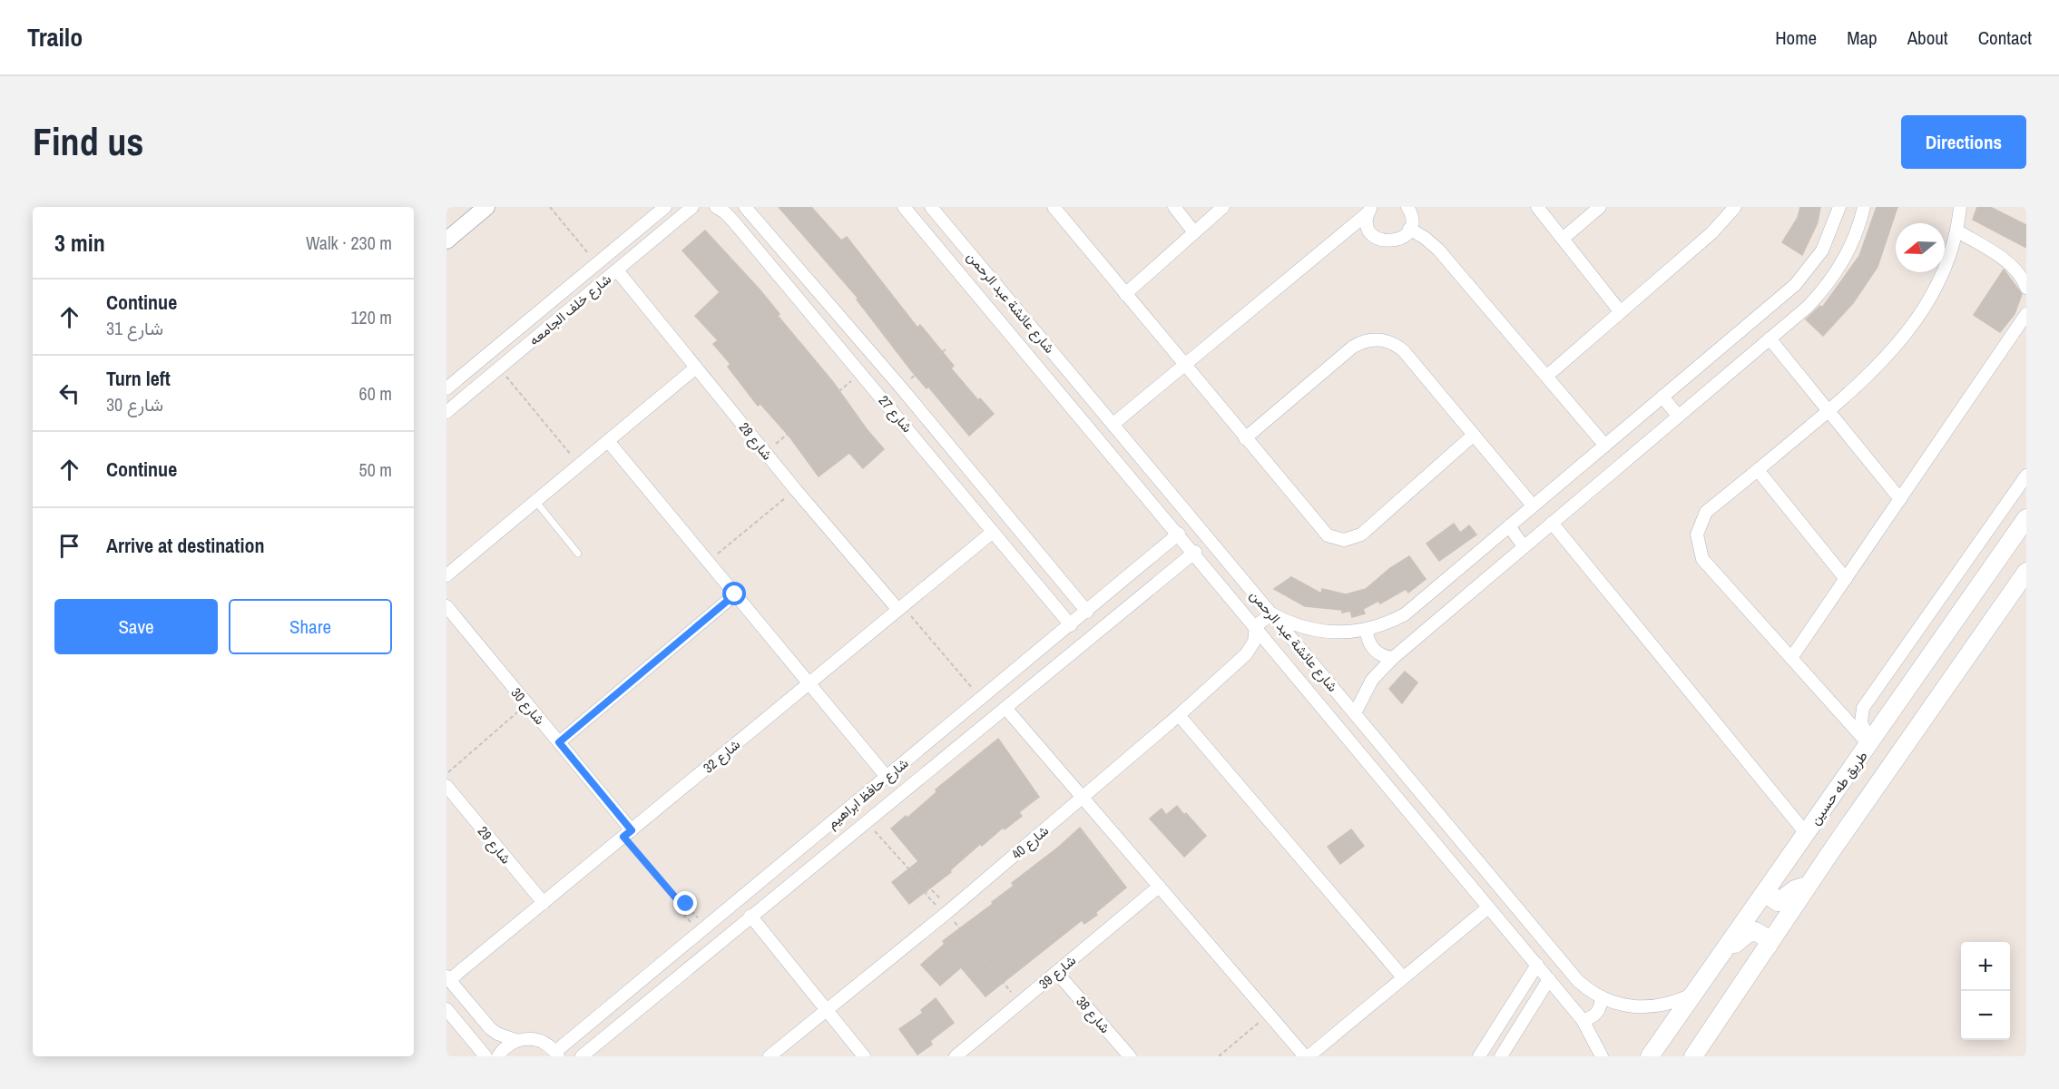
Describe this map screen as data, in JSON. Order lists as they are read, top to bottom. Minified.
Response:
{"streets":{"main road":["طريق طه حسين"],"street":["شارع عائشة عبد الرحمن","شارع خلف الجامعه","شارع 27","شارع 28","شارع 30","شارع 32","شارع حافظ ابراهيم","شارع 40","شارع 29","شارع 39","شارع 38"]},"crossings":[["شارع عائشة عبد الرحمن","طريق طه حسين"],["شارع عائشة عبد الرحمن","شارع حافظ ابراهيم"],["شارع عائشة عبد الرحمن","شارع 40"],["شارع خلف الجامعه","شارع 28"],["شارع 27","شارع 32"],["شارع 27","شارع حافظ ابراهيم"],["شارع 28","شارع 32"],["شارع 30","شارع 32"],["شارع 32","شارع 29"],["شارع 39","شارع 38"]],"north":"left","page":{"header":"Trailo","nav":["Home","Map","About","Contact"],"buttons":["Directions",["Save","Share"]],"title":"Find us","heading":["3 min","Walk · 230 m"],"list":[["Continue","شارع 31","120 m"],["Turn left","شارع 30","60 m"],["Continue","50 m"],"Arrive at destination"],"map_buttons":["+","−"]}}
